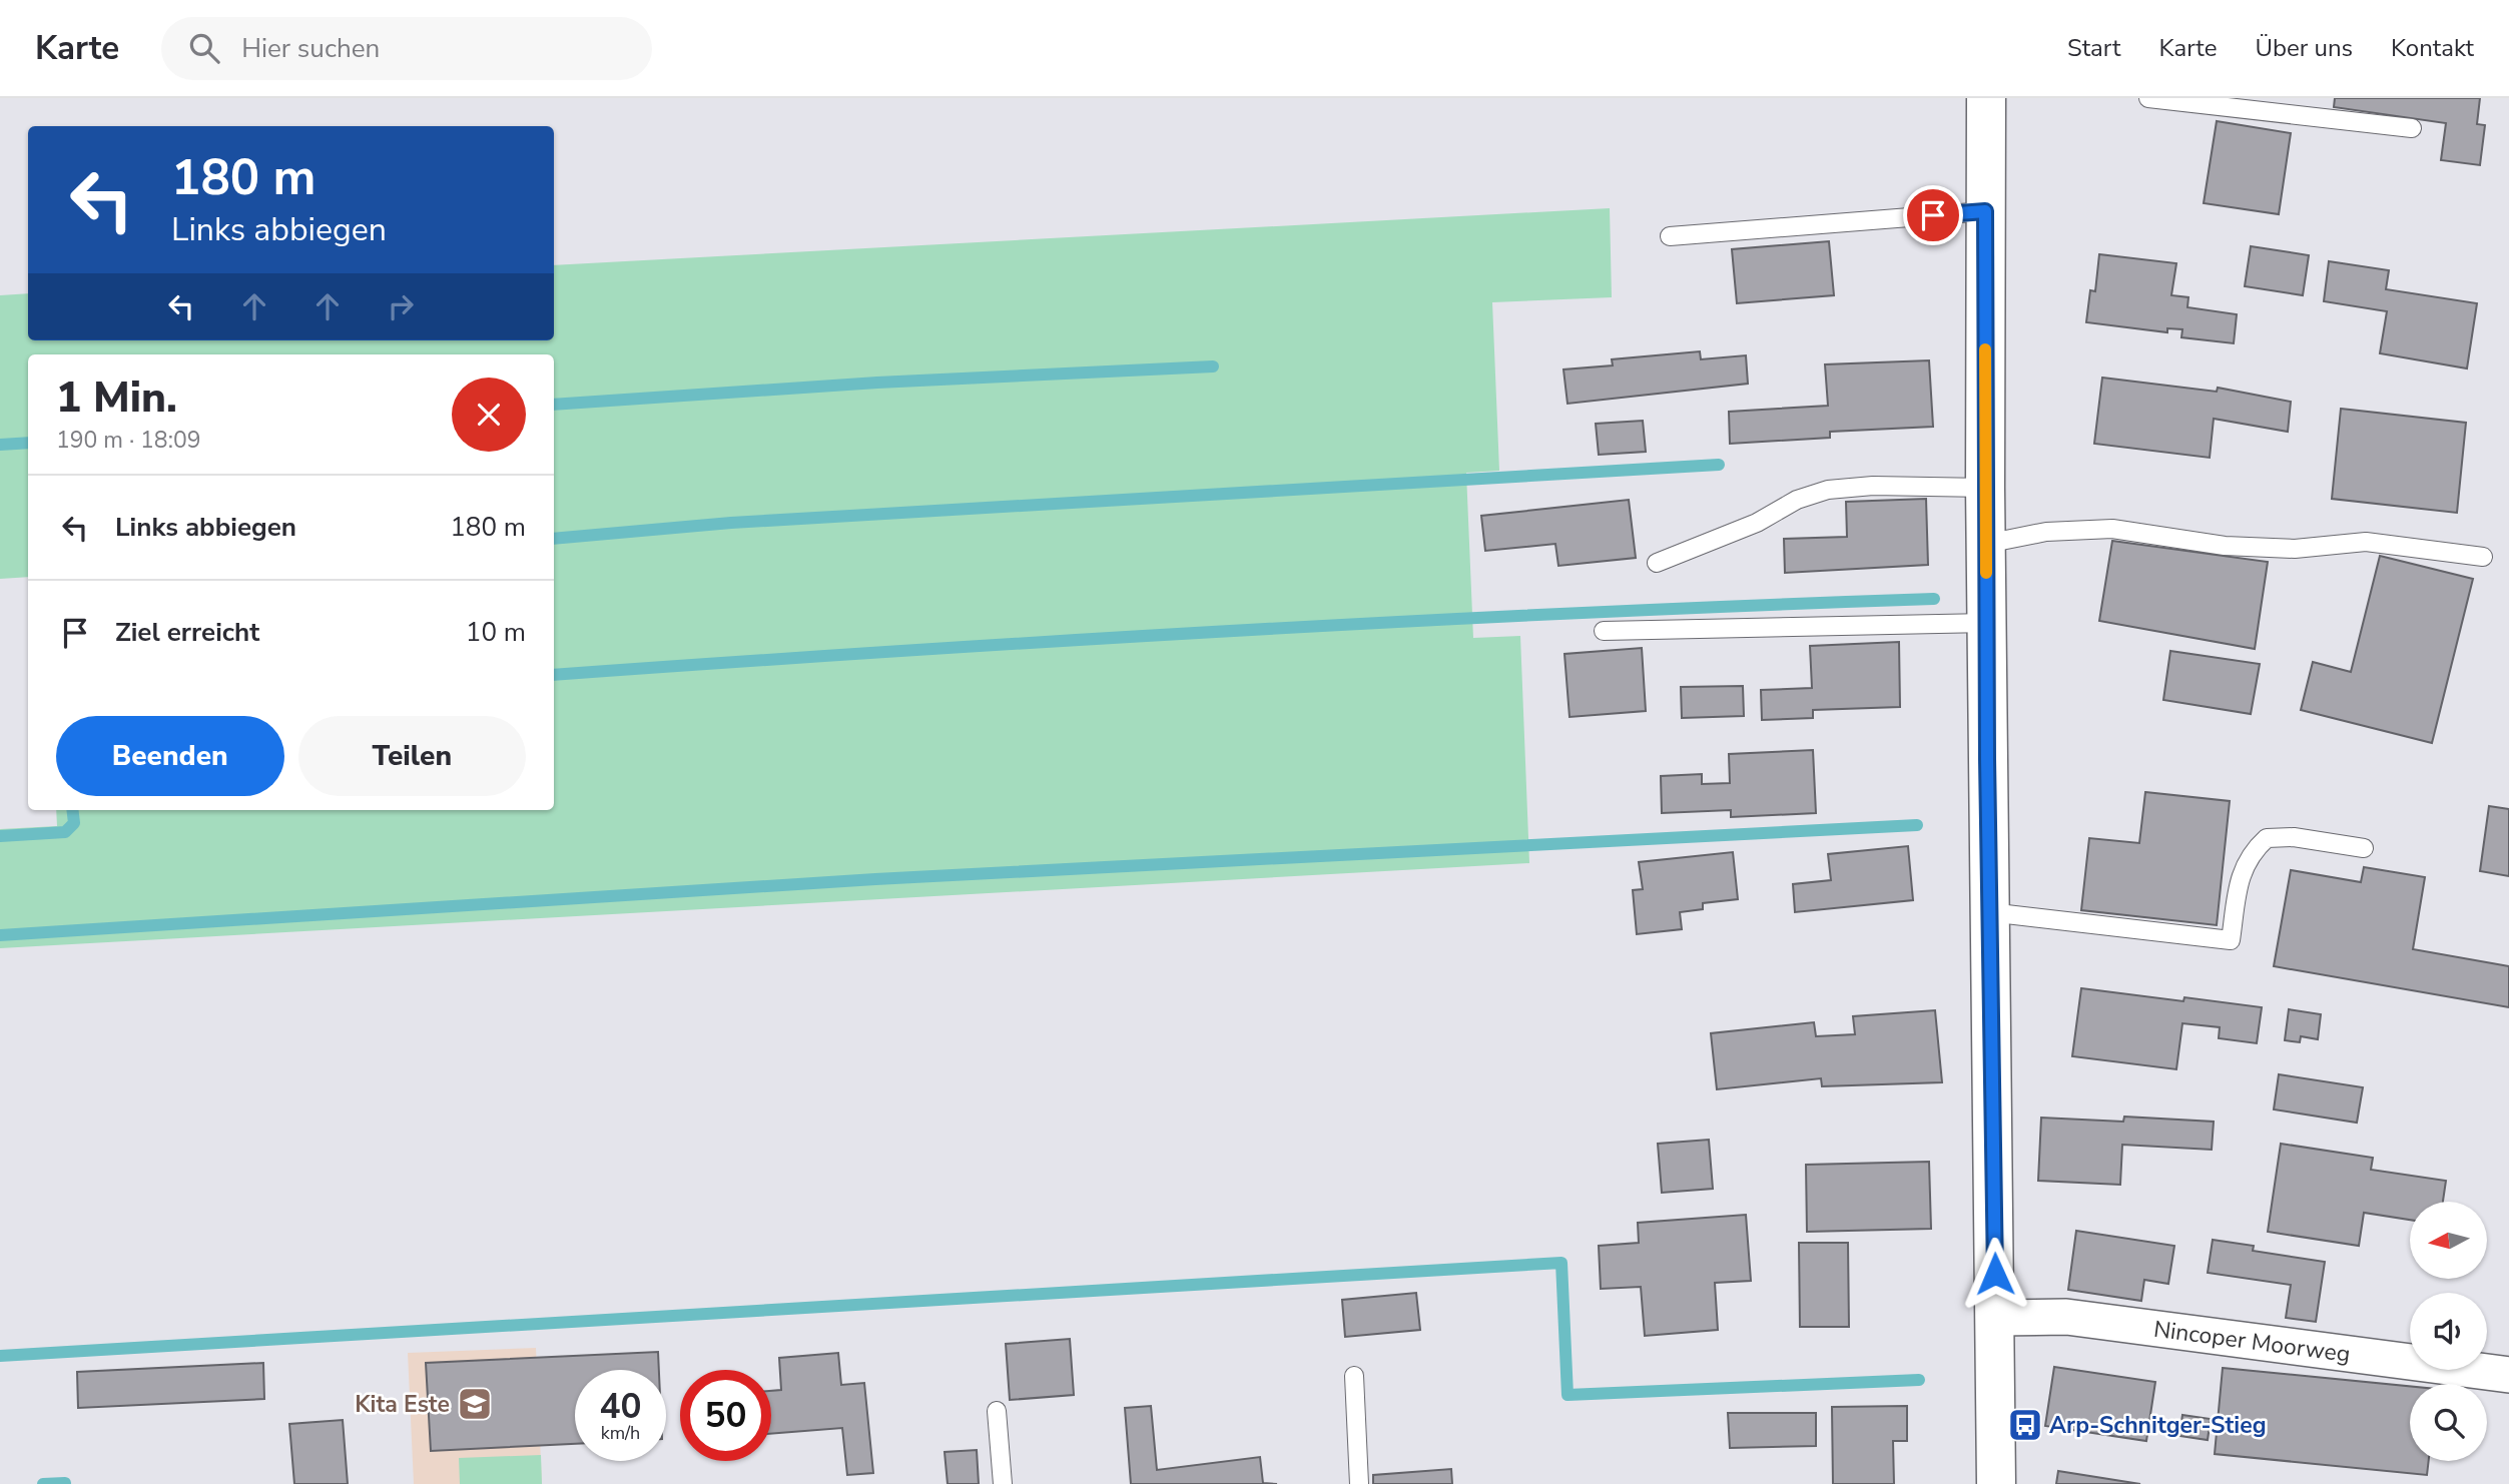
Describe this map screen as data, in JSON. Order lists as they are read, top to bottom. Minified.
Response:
{"streets":{"street":["Nincoper Moorweg"]},"places":{"school or university":["Kita Este"],"bus stop":["Arp-Schnitger-Stieg"]},"north":"left","page":{"header":"Karte","search":"Hier suchen","nav":["Start","Karte","Über uns","Kontakt"],"turn":["180 m","Links abbiegen"],"heading":["1 Min.","190 m · 18:09"],"list":[{"name":"Links abbiegen","value":"180 m"},{"name":"Ziel erreicht","value":"10 m"}],"buttons":["Beenden","Teilen"],"speed":"40 km/h","limit":"50"}}
